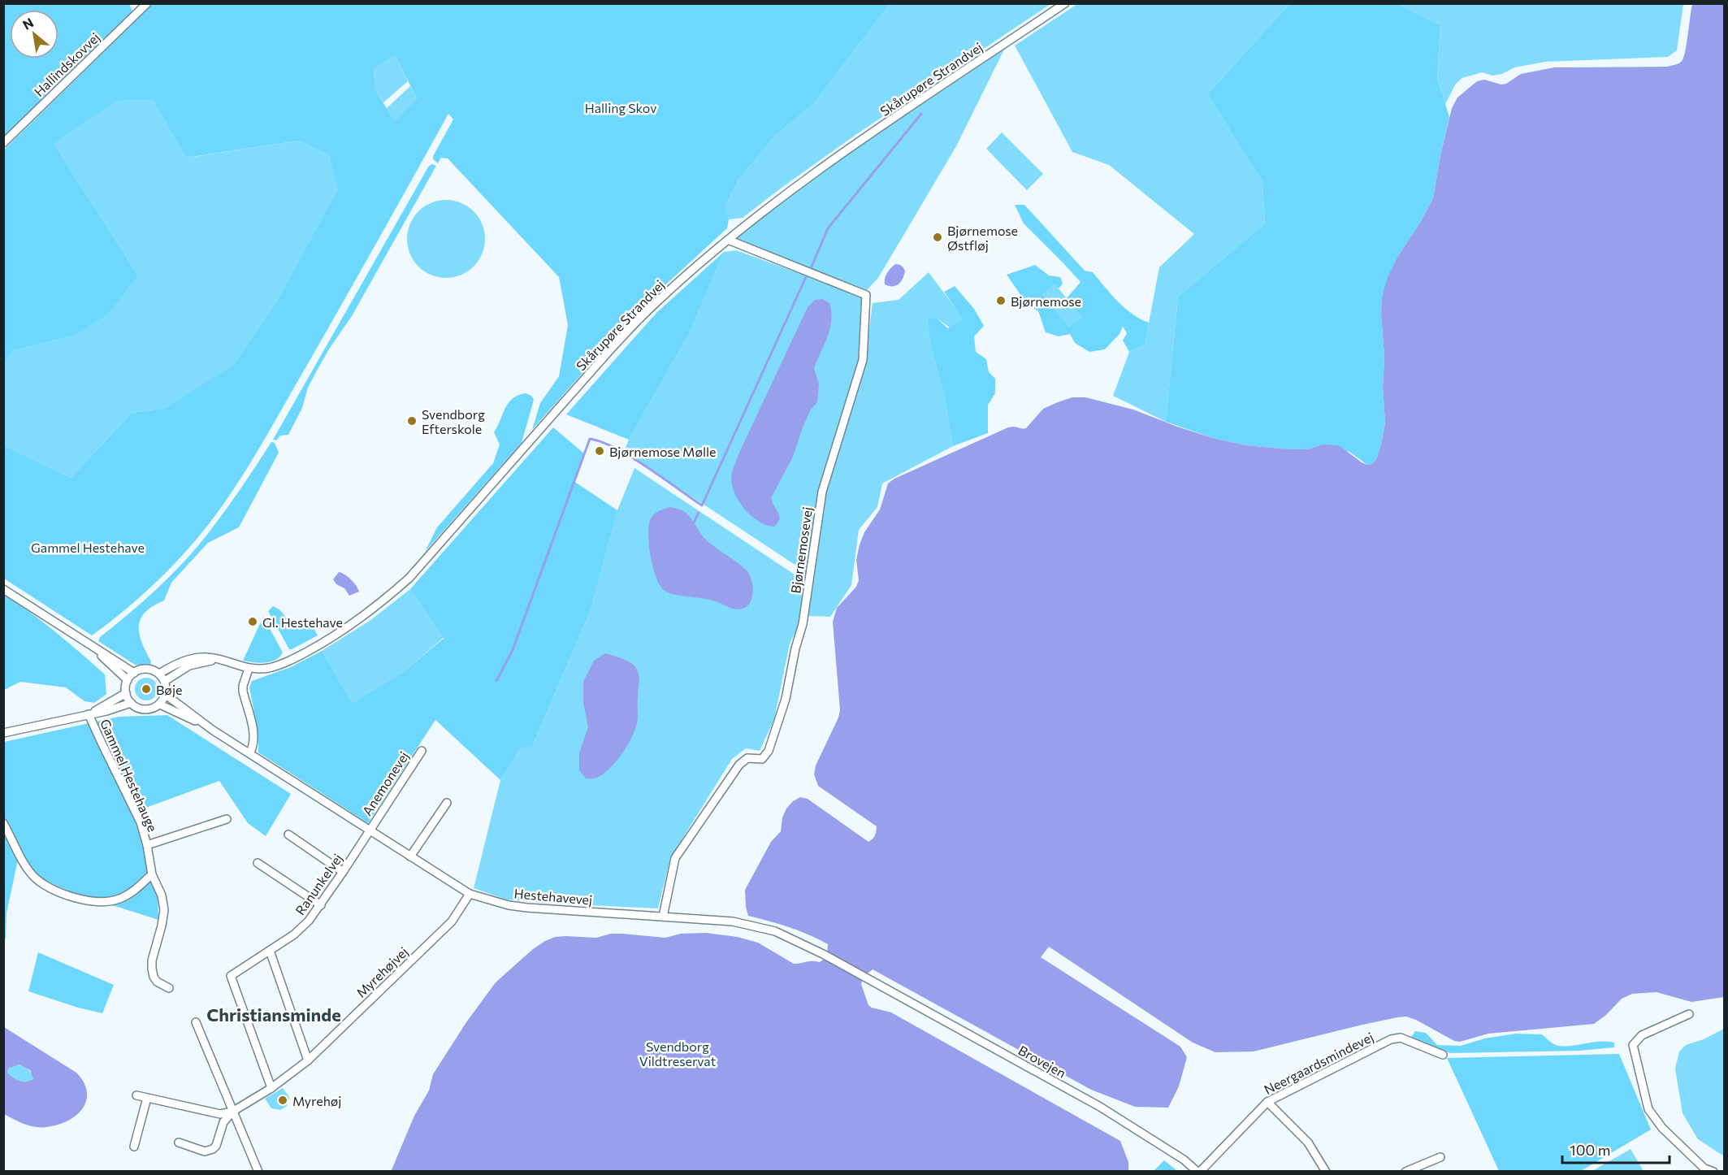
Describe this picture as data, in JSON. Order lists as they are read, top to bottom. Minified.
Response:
{"streets":{"street":["Hallindskovvej","Skårupøre Strandvej","Bjørnemosevej","Gammel Hestehauge","Anemonevej","Ranunkelvej","Hestehavevej","Myrehøjvej","Brovejen","Neergaardsmindevej"]},"crossings":[["Skårupøre Strandvej","Bjørnemosevej"],["Skårupøre Strandvej","Hestehavevej"],["Bjørnemosevej","Hestehavevej"],["Anemonevej","Ranunkelvej"],["Anemonevej","Hestehavevej"],["Ranunkelvej","Hestehavevej"],["Ranunkelvej","Myrehøjvej"],["Hestehavevej","Myrehøjvej"],["Hestehavevej","Brovejen"],["Brovejen","Neergaardsmindevej"]],"districts":["Christiansminde"],"parks":["Halling Skov","Gammel Hestehave","Svendborg Vildtreservat"],"places":["Bjørnemose Østfløj","Bjørnemose","Svendborg Efterskole","Bjørnemose Mølle","Gl. Hestehave","Bøje","Myrehøj"],"scale_bar":"100 m","north":"top left"}
